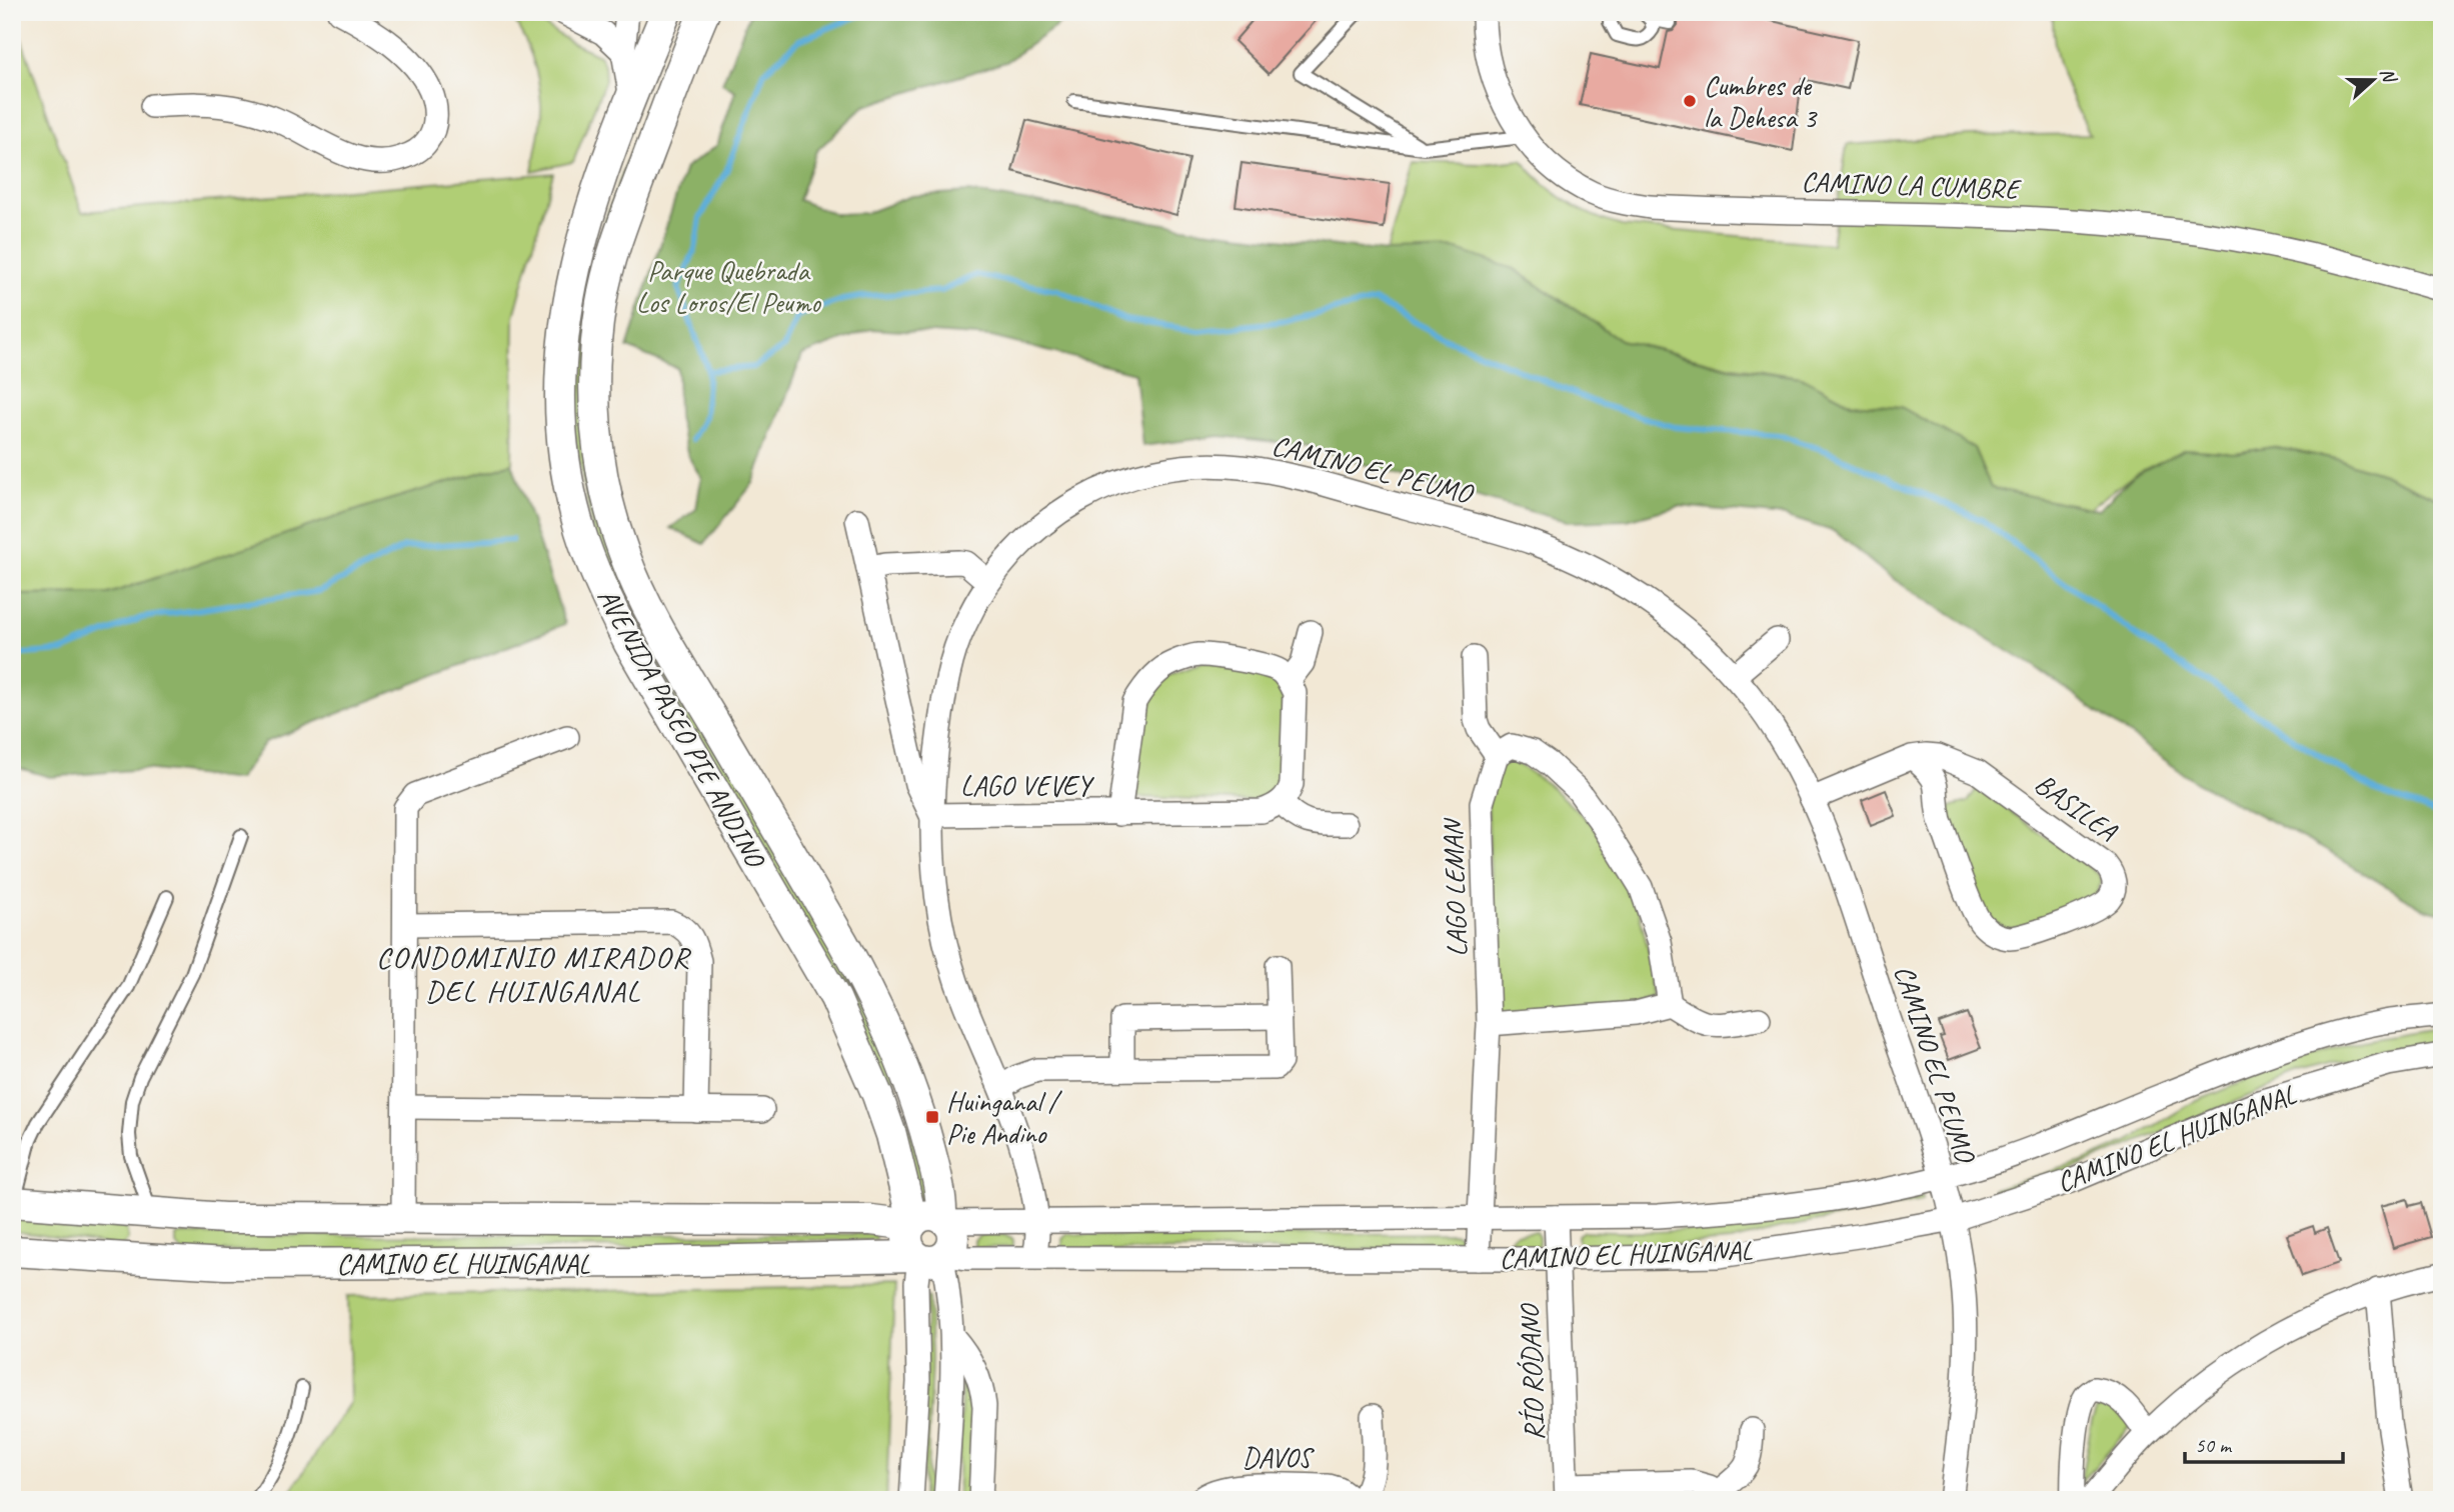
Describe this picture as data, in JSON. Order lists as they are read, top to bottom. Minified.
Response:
{"streets":{"street":["CAMINO LA CUMBRE","CAMINO EL PEUMO","AVENIDA PASEO PIE ANDINO","LAGO VEVEY","BASILEA","LAGO LEMAN","CAMINO EL HUINGANAL","RÍO RÓDANO","DAVOS"]},"crossings":[["CAMINO EL PEUMO","LAGO VEVEY"],["CAMINO EL PEUMO","BASILEA"],["CAMINO EL PEUMO","CAMINO EL HUINGANAL"],["AVENIDA PASEO PIE ANDINO","CAMINO EL HUINGANAL"],["LAGO LEMAN","CAMINO EL HUINGANAL"],["CAMINO EL HUINGANAL","RÍO RÓDANO"]],"districts":["CONDOMINIO MIRADOR DEL HUINGANAL"],"parks":["Parque Quebrada Los Loros/El Peumo"],"places":{"other":["Cumbres de la Dehesa 3"],"transit":["Huinganal / Pie Andino"]},"scale_bar":"50 m","north":"right"}
